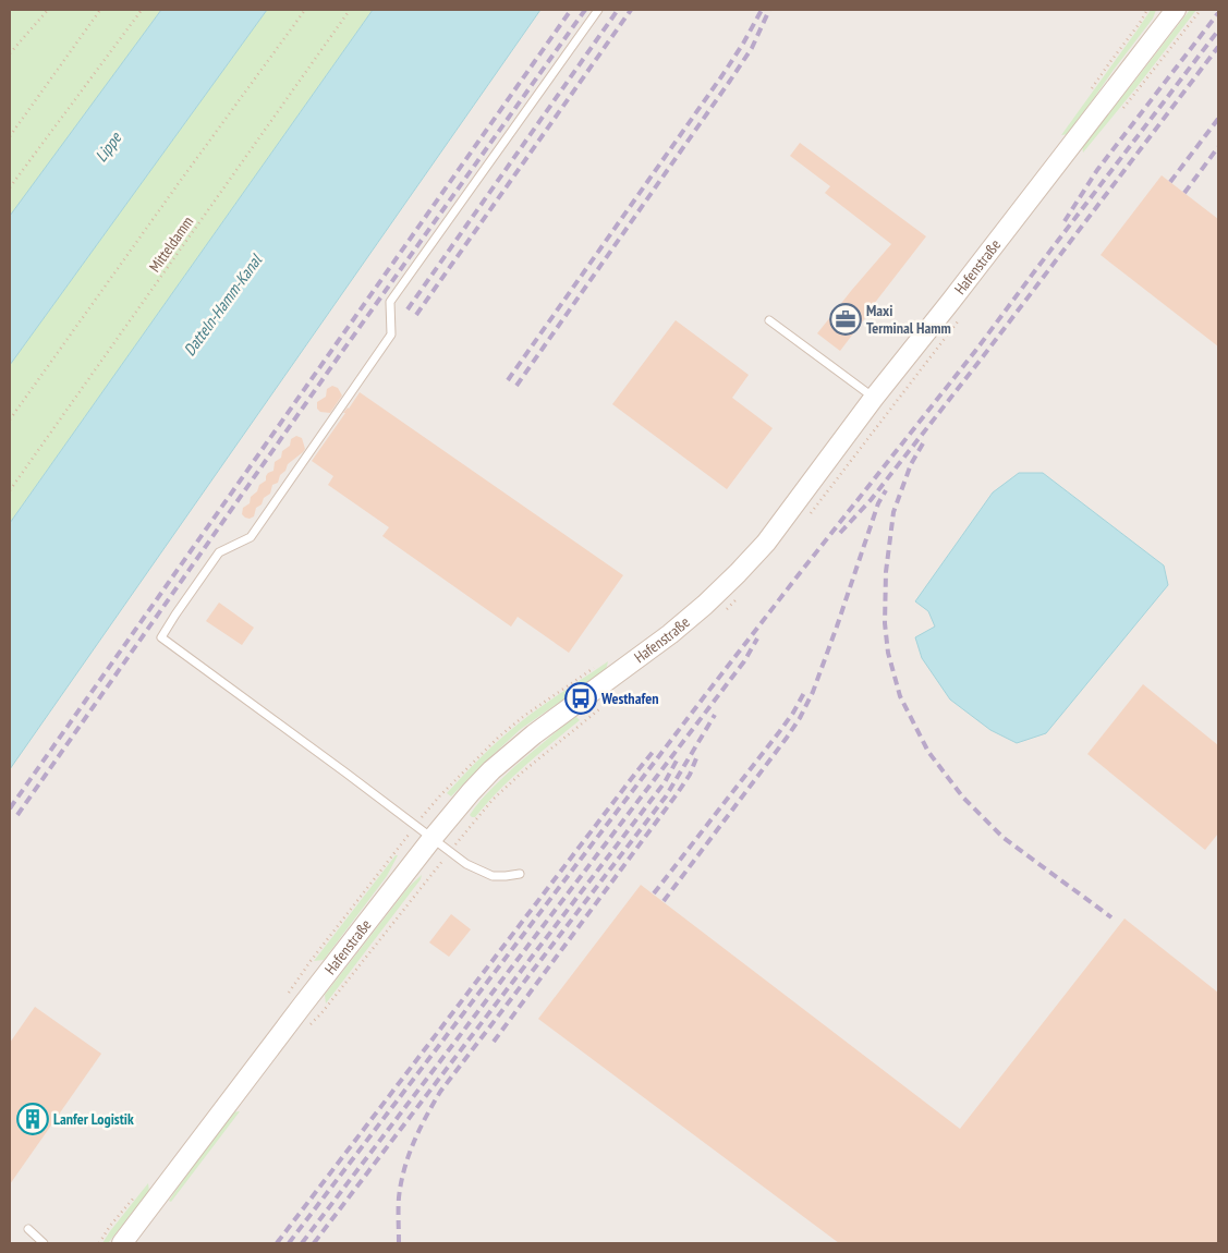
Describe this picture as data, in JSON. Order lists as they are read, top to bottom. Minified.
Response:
{"streets":{"street":["Hafenstraße"],"path":["Mitteldamm"]},"water":["Lippe","Datteln-Hamm-Kanal"],"places":{"office":["Maxi Terminal Hamm"],"bus stop":["Westhafen"],"building":["Lanfer Logistik"]}}
